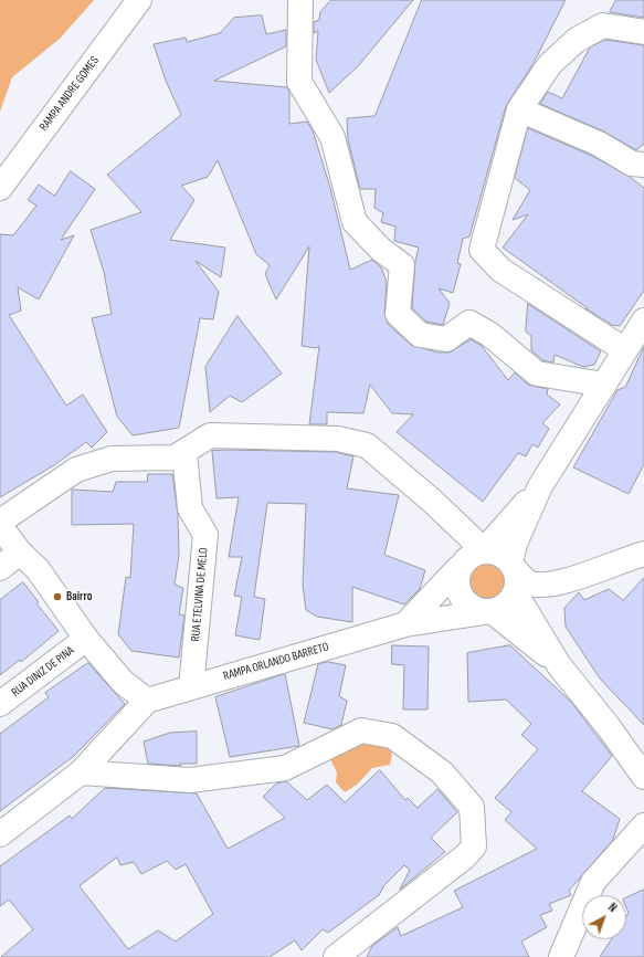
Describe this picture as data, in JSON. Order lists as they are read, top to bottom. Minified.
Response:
{"streets":{"street":["RAMPA ANDRE GOMES","RUA ETELVINA DE MELO","RAMPA ORLANDO BARRETO","RUA DINIZ DE PINA"]},"crossings":[["RUA ETELVINA DE MELO","RAMPA ORLANDO BARRETO"]],"places":["Bairro"],"north":"top right"}
